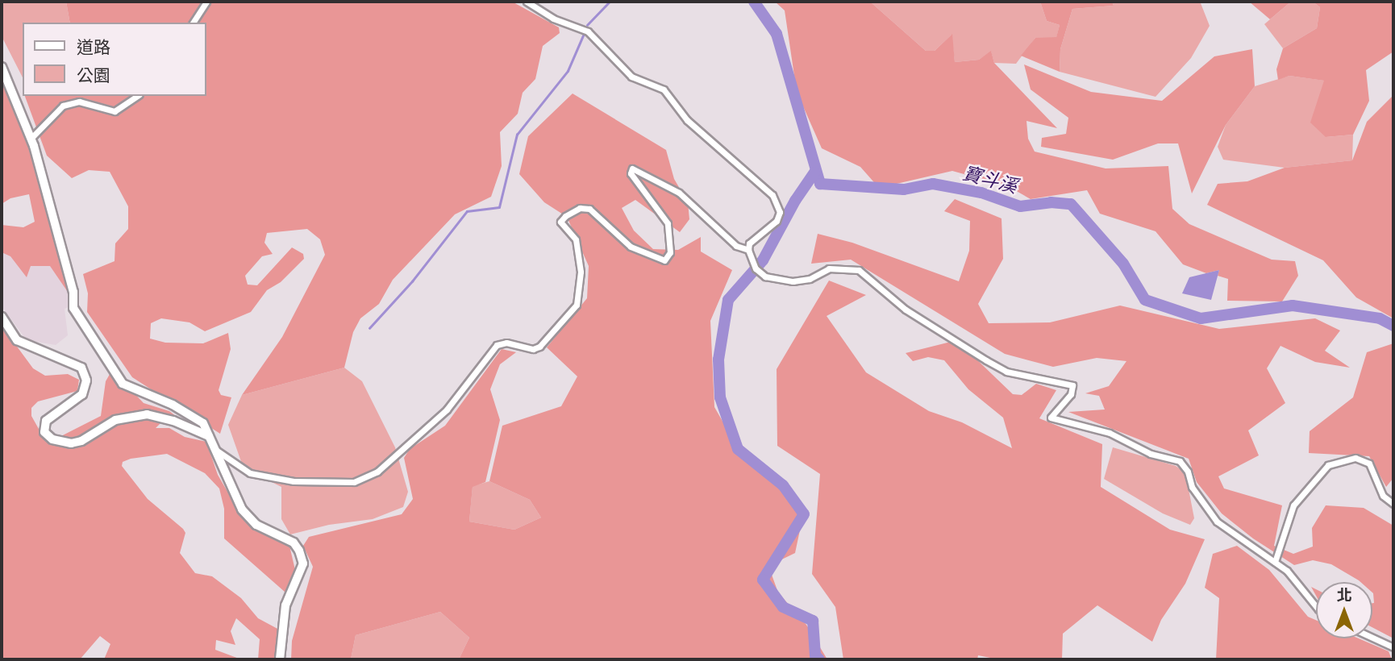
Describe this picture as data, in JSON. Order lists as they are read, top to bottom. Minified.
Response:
{"water":["寶斗溪"],"legend":["道路","公園"],"north":"top"}
